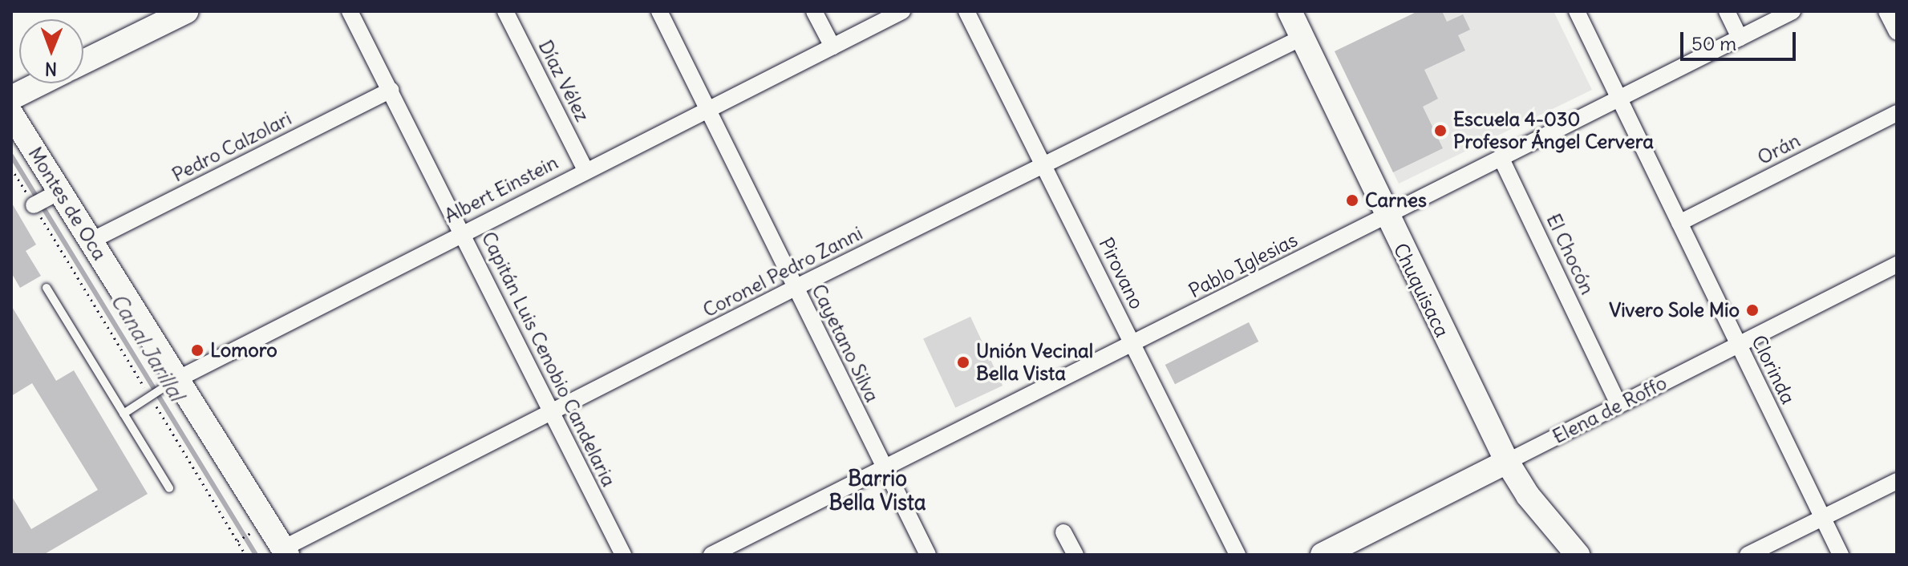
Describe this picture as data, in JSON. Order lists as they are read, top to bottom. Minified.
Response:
{"streets":{"street":["Díaz Vélez","Pedro Calzolari","Orán","Albert Einstein","Montes de Oca","El Chocón","Pablo Iglesias","Coronel Pedro Zanni","Pirovano","Chuquisaca","Cayetano Silva","Capitán Luis Cenobio Candelaria","Clorinda","Elena de Roffo"]},"crossings":[["Díaz Vélez","Albert Einstein"],["Pedro Calzolari","Montes de Oca"],["Pedro Calzolari","Capitán Luis Cenobio Candelaria"],["Orán","Clorinda"],["Albert Einstein","Montes de Oca"],["Albert Einstein","Cayetano Silva"],["Albert Einstein","Capitán Luis Cenobio Candelaria"],["Montes de Oca","Coronel Pedro Zanni"],["El Chocón","Pablo Iglesias"],["El Chocón","Elena de Roffo"],["Pablo Iglesias","Pirovano"],["Pablo Iglesias","Chuquisaca"],["Pablo Iglesias","Cayetano Silva"],["Pablo Iglesias","Clorinda"],["Coronel Pedro Zanni","Pirovano"],["Coronel Pedro Zanni","Chuquisaca"],["Coronel Pedro Zanni","Cayetano Silva"],["Coronel Pedro Zanni","Capitán Luis Cenobio Candelaria"],["Chuquisaca","Elena de Roffo"],["Clorinda","Elena de Roffo"]],"districts":["Barrio Bella Vista"],"water":["Canal Jarillal"],"places":["Escuela 4-030 Profesor Ángel Cervera","Carnes","Vivero Sole Mio","Lomoro","Unión Vecinal Bella Vista"],"scale_bar":"50 m","north":"bottom"}
